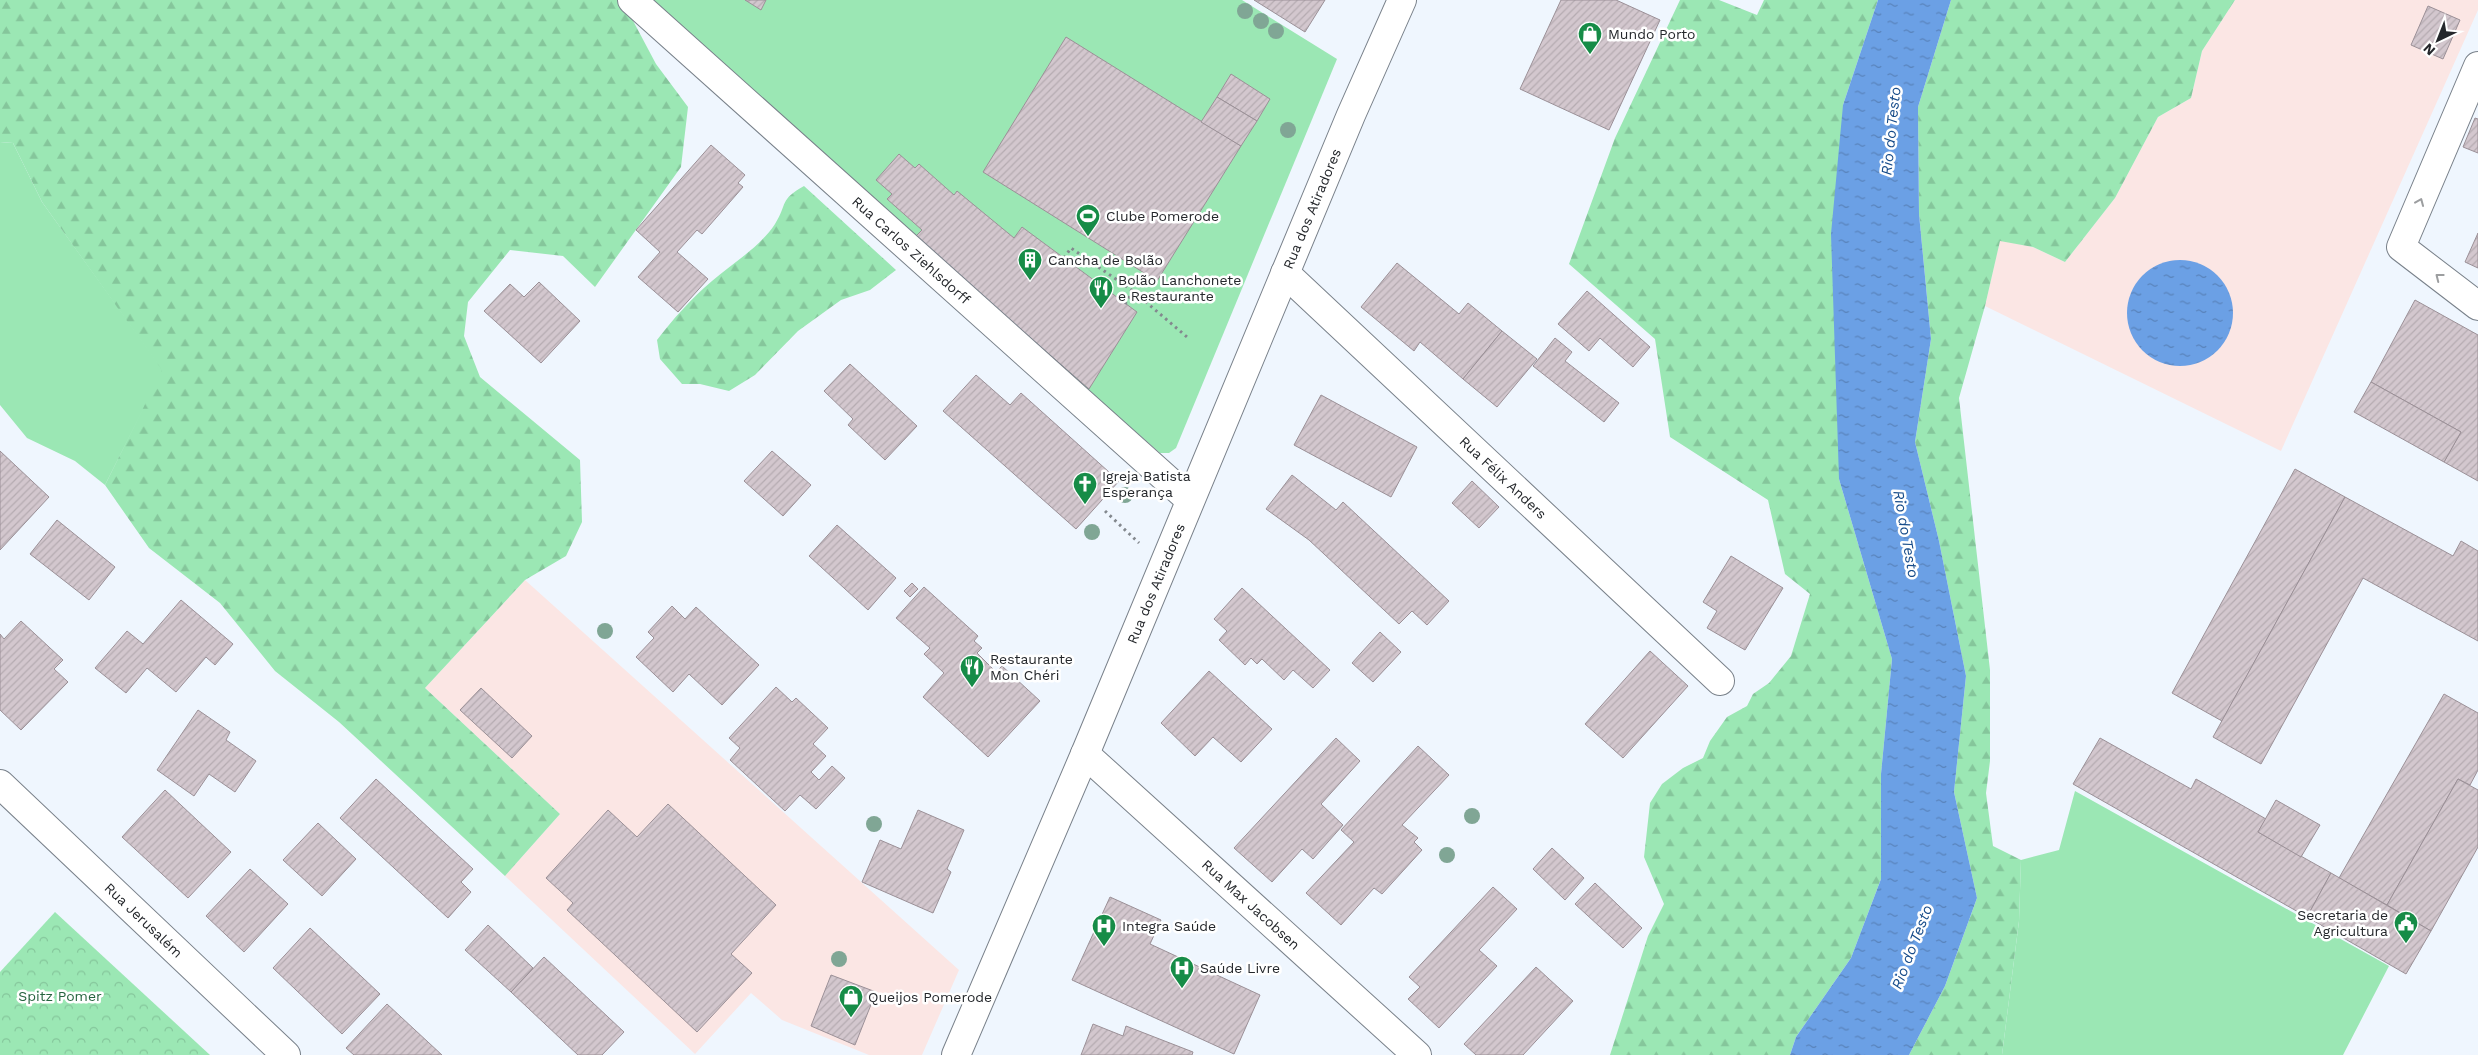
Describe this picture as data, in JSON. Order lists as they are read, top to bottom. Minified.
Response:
{"streets":{"street":["Rua dos Atiradores","Rua Carlos Ziehlsdorff","Rua Félix Anders","Rua Max Jacobsen","Rua Jerusalém"]},"crossings":[["Rua dos Atiradores","Rua Carlos Ziehlsdorff"],["Rua dos Atiradores","Rua Félix Anders"],["Rua dos Atiradores","Rua Max Jacobsen"]],"water":["Rio do Testo"],"parks":["Spitz Pomer"],"places":{"shop":["Mundo Porto","Queijos Pomerode"],"sports":["Clube Pomerode"],"building":["Cancha de Bolão"],"restaurant":["Bolão Lanchonete e Restaurante","Restaurante Mon Chéri"],"church":["Igreja Batista Esperança"],"public building":["Secretaria de Agricultura"],"hospital":["Integra Saúde","Saúde Livre"]},"north":"bottom left"}
